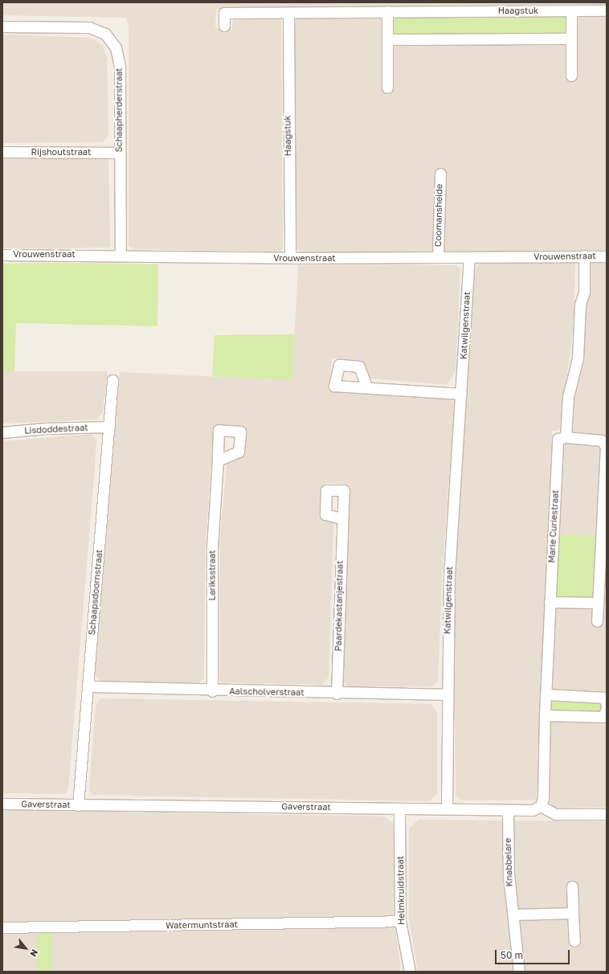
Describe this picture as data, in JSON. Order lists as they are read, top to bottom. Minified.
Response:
{"streets":{"street":["Haagstuk","Schaapherderstraat","Rijshoutstraat","Coomansheide","Vrouwenstraat","Katwilgenstraat","Lisdoddestraat","Marie Curiestraat","Lariksstraat","Schaapsdoornstraat","Paardekastanjestraat","Aalscholverstraat","Gaverstraat","Knabbelare","Helmkruidstraat","Watermuntstraat"]},"crossings":[["Haagstuk","Vrouwenstraat"],["Schaapherderstraat","Rijshoutstraat"],["Schaapherderstraat","Vrouwenstraat"],["Coomansheide","Vrouwenstraat"],["Vrouwenstraat","Katwilgenstraat"],["Katwilgenstraat","Aalscholverstraat"],["Katwilgenstraat","Gaverstraat"],["Lisdoddestraat","Schaapsdoornstraat"],["Marie Curiestraat","Gaverstraat"],["Lariksstraat","Aalscholverstraat"],["Schaapsdoornstraat","Aalscholverstraat"],["Schaapsdoornstraat","Gaverstraat"],["Paardekastanjestraat","Aalscholverstraat"],["Gaverstraat","Knabbelare"],["Gaverstraat","Helmkruidstraat"],["Helmkruidstraat","Watermuntstraat"]],"scale_bar":"50 m","north":"bottom right"}
